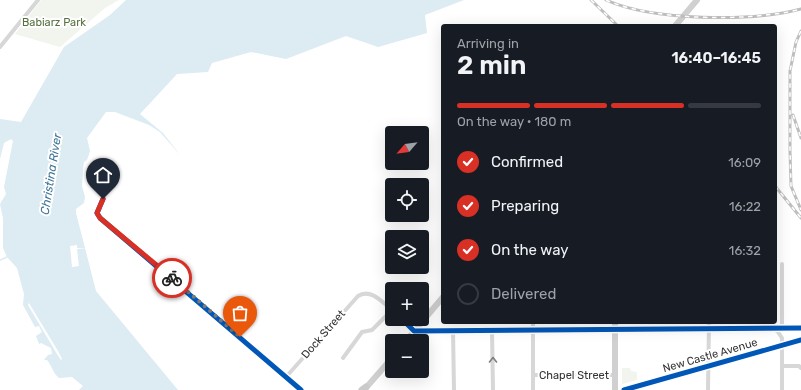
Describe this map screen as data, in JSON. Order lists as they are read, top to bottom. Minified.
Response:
{"streets":{"main road":["New Castle Avenue"],"street":["Dock Street","Chapel Street"]},"water":["Christina River"],"parks":["Babiarz Park"],"north":"bottom left","page":{"heading":["2 min","Arriving in","16:40–16:45"],"bar":"On the way · 180 m","map_buttons":["+","−"],"list":[["Confirmed","16:09"],["Preparing","16:22"],["On the way","16:32"],"Delivered"]}}
